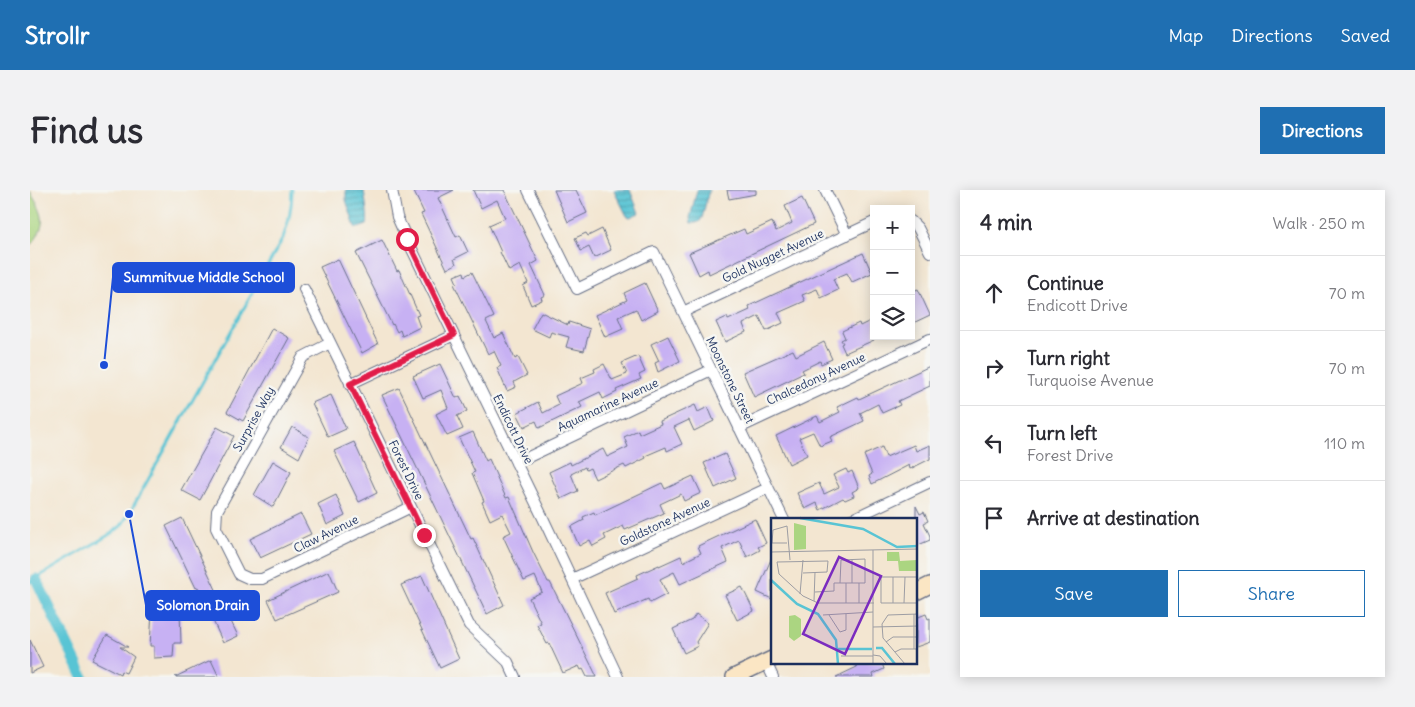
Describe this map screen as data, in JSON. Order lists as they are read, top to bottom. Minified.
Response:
{"streets":{"street":["Gold Nugget Avenue","Chalcedony Avenue","Moonstone Street","Aquamarine Avenue","Surprise Way","Endicott Drive","Forest Drive","Goldstone Avenue","Claw Avenue"]},"crossings":[["Gold Nugget Avenue","Moonstone Street"],["Chalcedony Avenue","Moonstone Street"],["Moonstone Street","Aquamarine Avenue"],["Moonstone Street","Goldstone Avenue"],["Aquamarine Avenue","Endicott Drive"],["Surprise Way","Forest Drive"],["Surprise Way","Claw Avenue"],["Endicott Drive","Goldstone Avenue"],["Forest Drive","Claw Avenue"]],"places":["Summitvue Middle School","Solomon Drain"],"page":{"header":"Strollr","nav":["Map","Directions","Saved"],"buttons":["Directions",["Save","Share"]],"title":"Find us","heading":["4 min","Walk · 250 m"],"map_buttons":["+","−"],"list":[["Continue","Endicott Drive","70 m"],["Turn right","Turquoise Avenue","70 m"],["Turn left","Forest Drive","110 m"],"Arrive at destination"]}}
